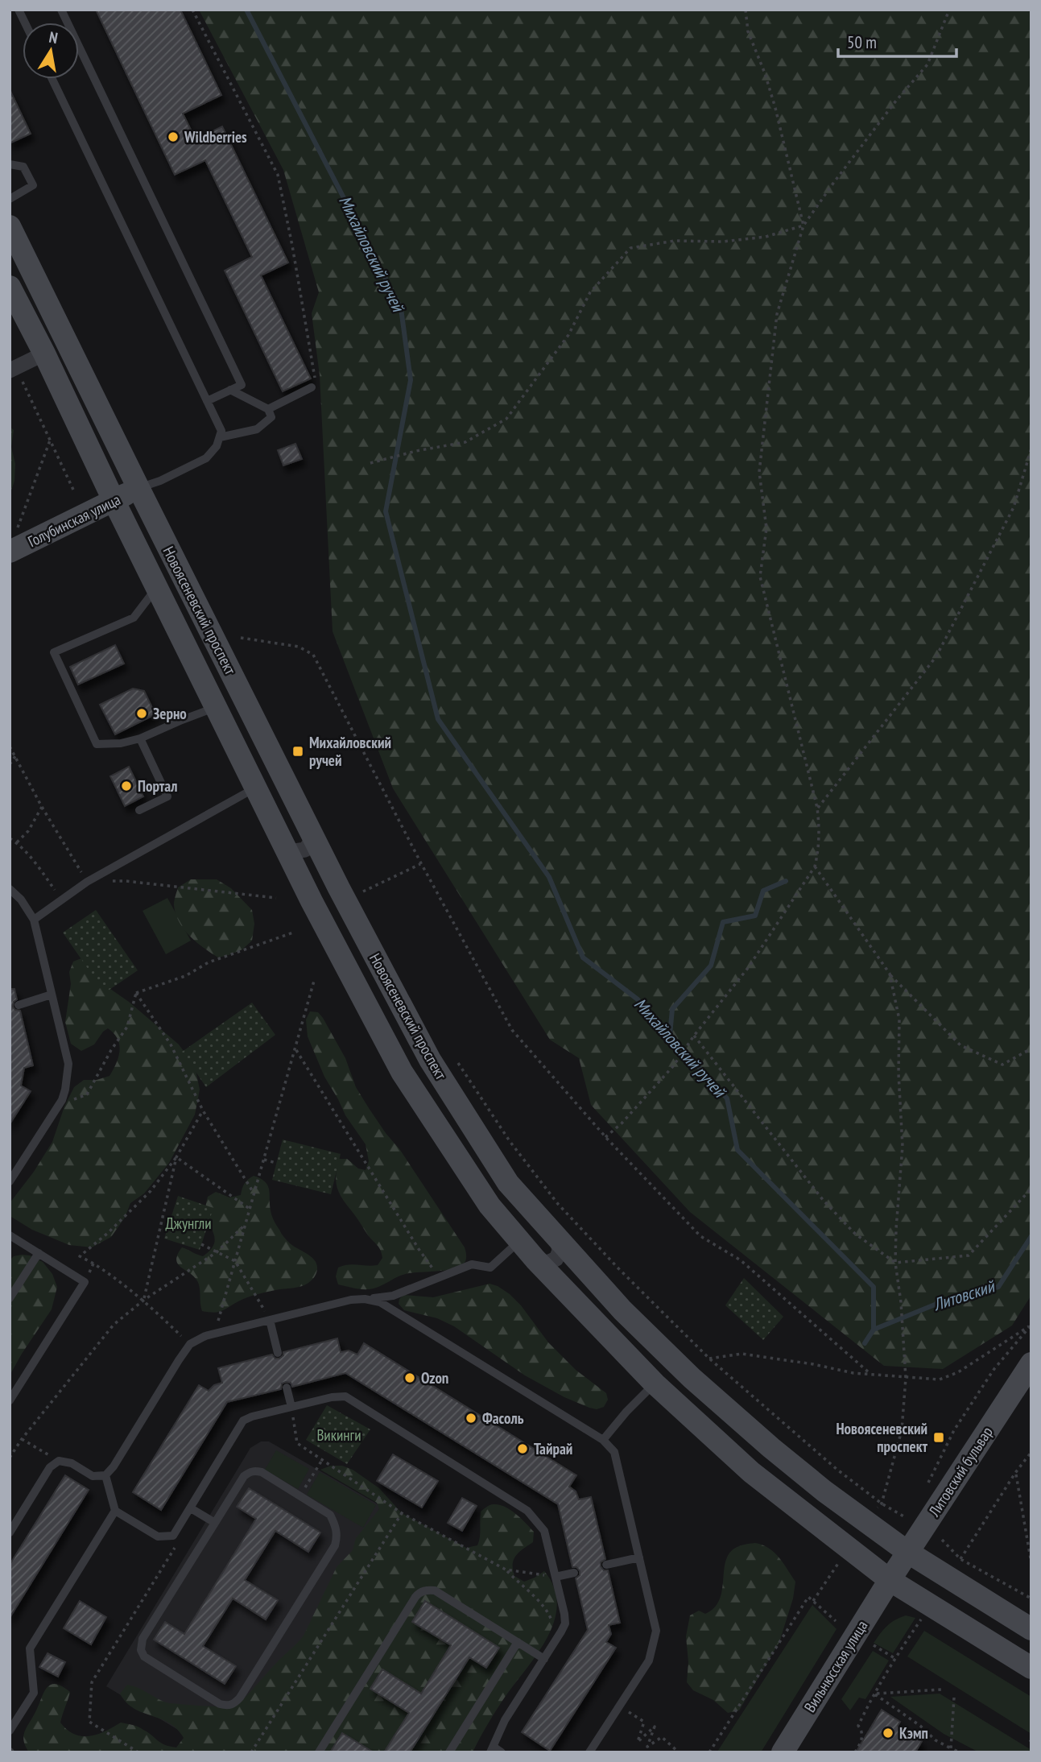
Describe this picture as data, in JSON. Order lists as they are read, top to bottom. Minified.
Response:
{"streets":{"main road":["Голубинская улица","Новоясеневский проспект","Литовский бульвар","Вильнюсская улица"]},"crossings":[["Голубинская улица","Новоясеневский проспект"],["Новоясеневский проспект","Литовский бульвар"],["Новоясеневский проспект","Вильнюсская улица"],["Литовский бульвар","Вильнюсская улица"]],"water":["Михайловский ручей","Литовский"],"parks":["Джунгли","Викинги"],"places":{"other":["Wildberries","Зерно","Портал","Ozon","Фасоль","Тайрай","Кэмп"],"transit":["Михайловский ручей","Новоясеневский проспект"]},"scale_bar":"50 m","north":"top"}
